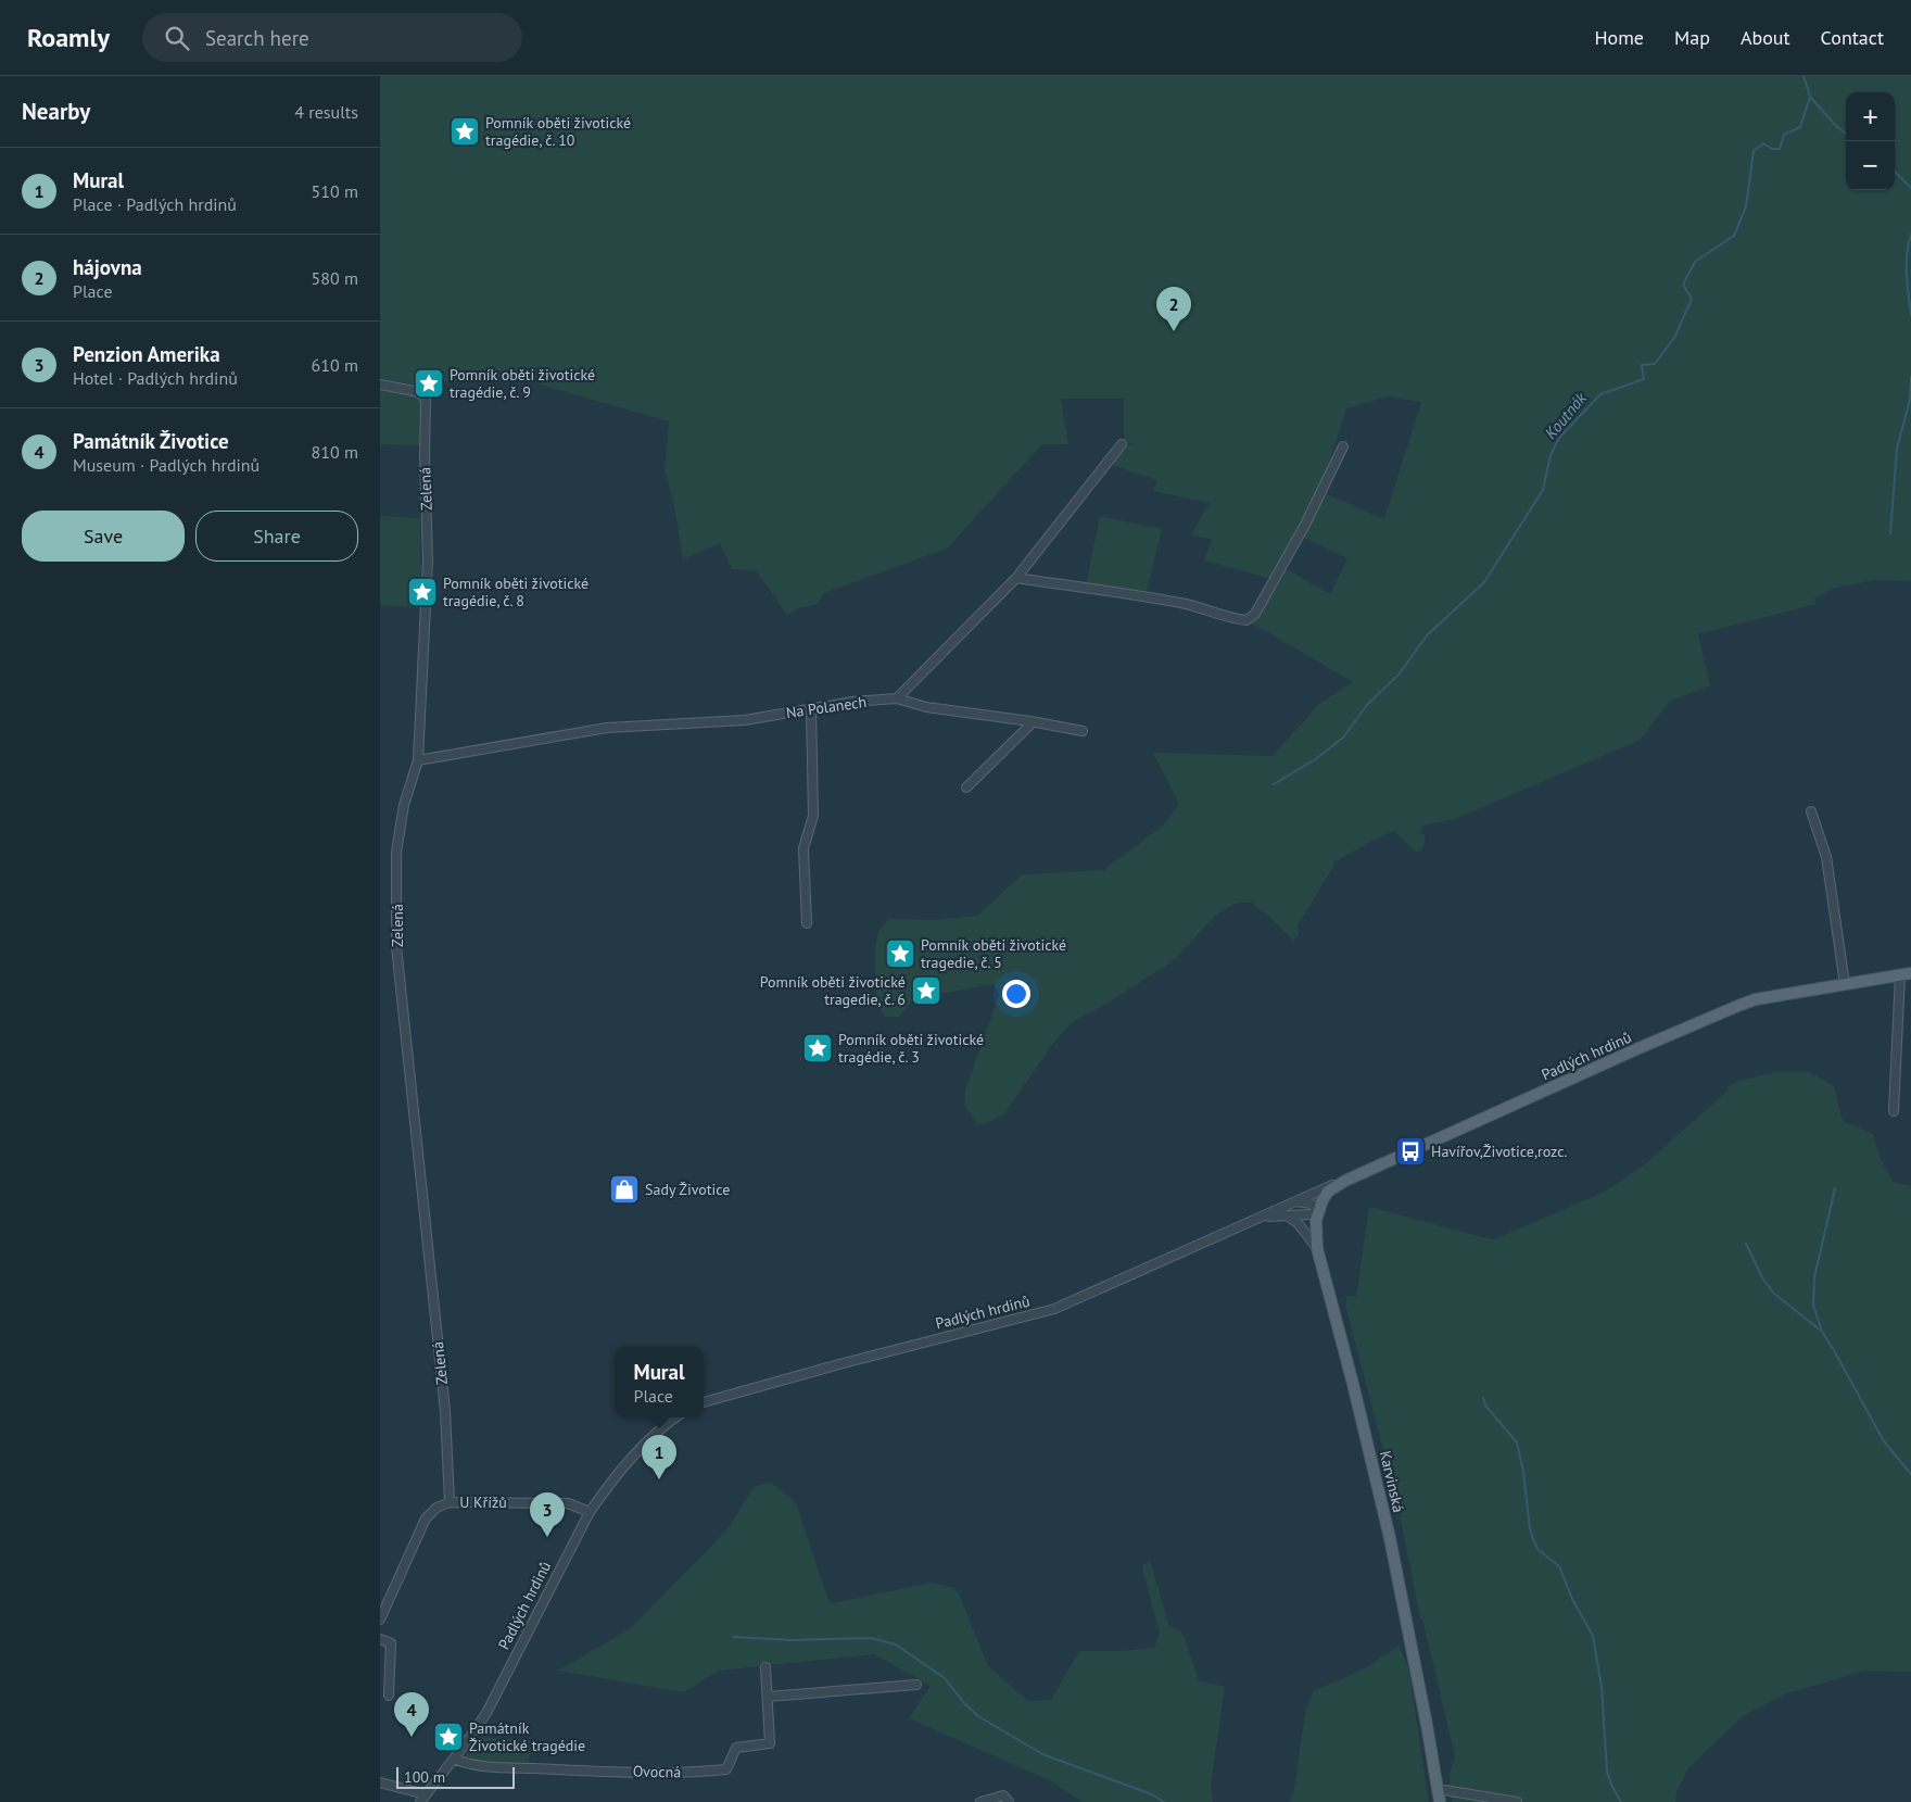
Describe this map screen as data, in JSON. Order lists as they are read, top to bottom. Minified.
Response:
{"streets":{"main road":["Padlých hrdinů","Karvinská"],"street":["Zelená","Na Polanech","U Křížů","Ovocná"]},"crossings":[["Zelená","Na Polanech"],["Zelená","U Křížů"],["Padlých hrdinů","Karvinská"],["Padlých hrdinů","U Křížů"],["Padlých hrdinů","Ovocná"]],"water":["Koutnák"],"places":{"place":["Pomník oběti životické tragédie, č. 10","Pomník oběti životické tragédie, č. 9","Pomník oběti životické tragédie, č. 8","Pomník oběti životické tragedie, č. 5","Pomník oběti životické tragedie, č. 6","Pomník oběti životické tragédie, č. 3","Památník Životické tragédie"],"bus stop":["Havířov,Životice,rozc."],"shop":["Sady Životice"]},"scale_bar":"100 m","page":{"header":"Roamly","search":"Search here","nav":["Home","Map","About","Contact"],"heading":["Nearby","4 results"],"map_buttons":["+","−"],"list":[{"mark":"1","name":"Mural","note":"Place · Padlých hrdinů","value":"510 m"},{"mark":"2","name":"hájovna","note":"Place","value":"580 m"},{"mark":"3","name":"Penzion Amerika","note":"Hotel · Padlých hrdinů","value":"610 m"},{"mark":"4","name":"Památník Životice","note":"Museum · Padlých hrdinů","value":"810 m"}],"pins":["2","1","3","4"],"buttons":["Save","Share"],"popup":["Mural","Place"],"scale":"100 m"}}
